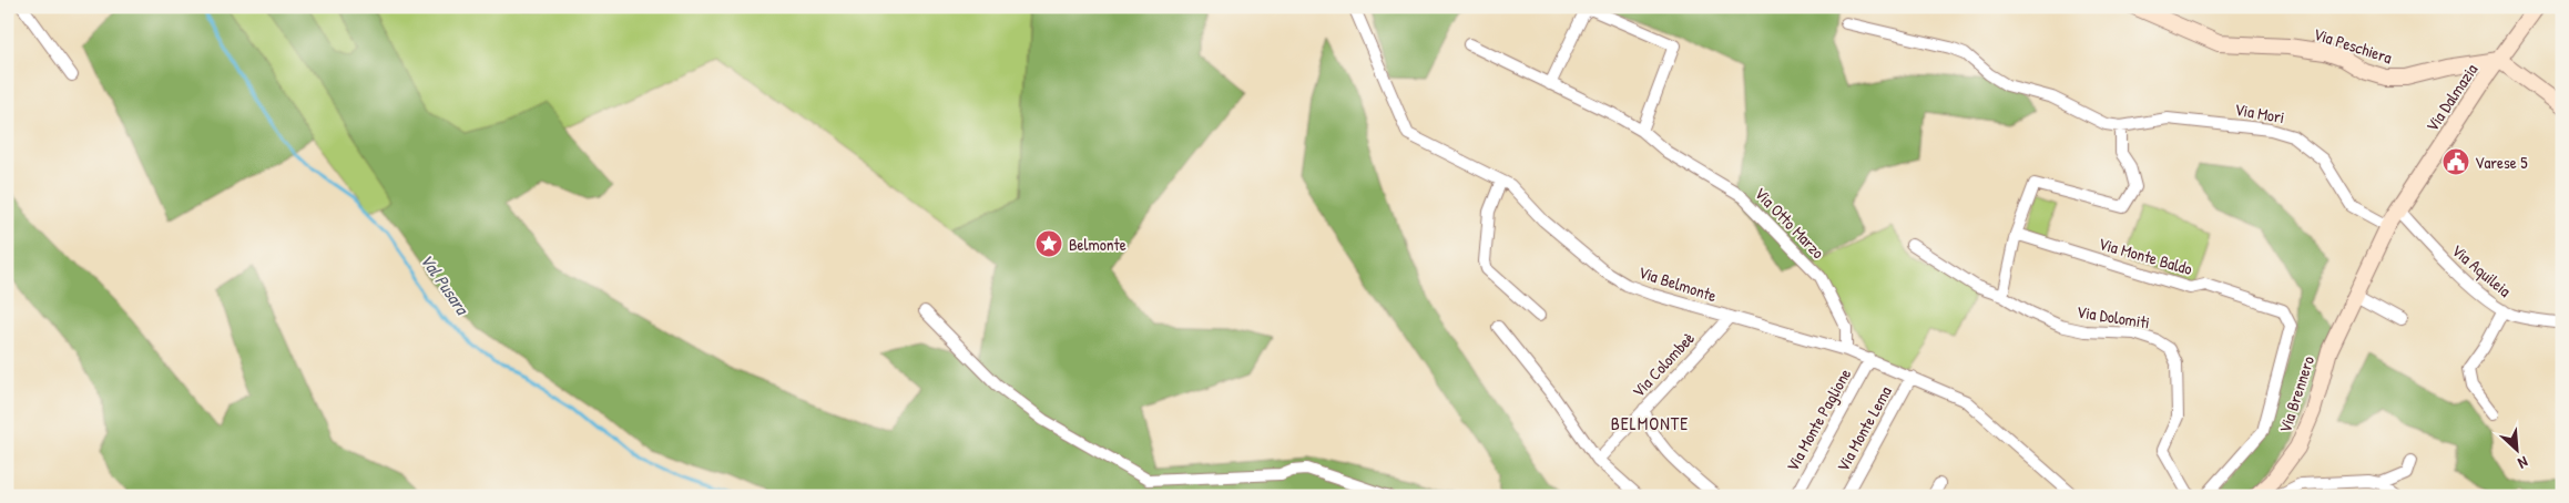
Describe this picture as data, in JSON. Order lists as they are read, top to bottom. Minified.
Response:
{"streets":{"street":["Via Peschiera","Via Dalmazia","Via Mori","Via Otto Marzo","Via Monte Baldo","Via Aquileia","Via Belmonte","Via Dolomiti","Via Colombeè","Via Brennero","Via Monte Paglione","Via Monte Lema"]},"crossings":[["Via Peschiera","Via Dalmazia"],["Via Dalmazia","Via Aquileia"],["Via Dalmazia","Via Brennero"],["Via Mori","Via Brennero"],["Via Otto Marzo","Via Belmonte"],["Via Aquileia","Via Brennero"],["Via Belmonte","Via Colombeè"],["Via Belmonte","Via Monte Paglione"],["Via Belmonte","Via Monte Lema"]],"districts":["BELMONTE"],"water":["Val Pusara"],"places":{"public building":["Varese 5"],"place":["Belmonte"]},"north":"bottom right"}
